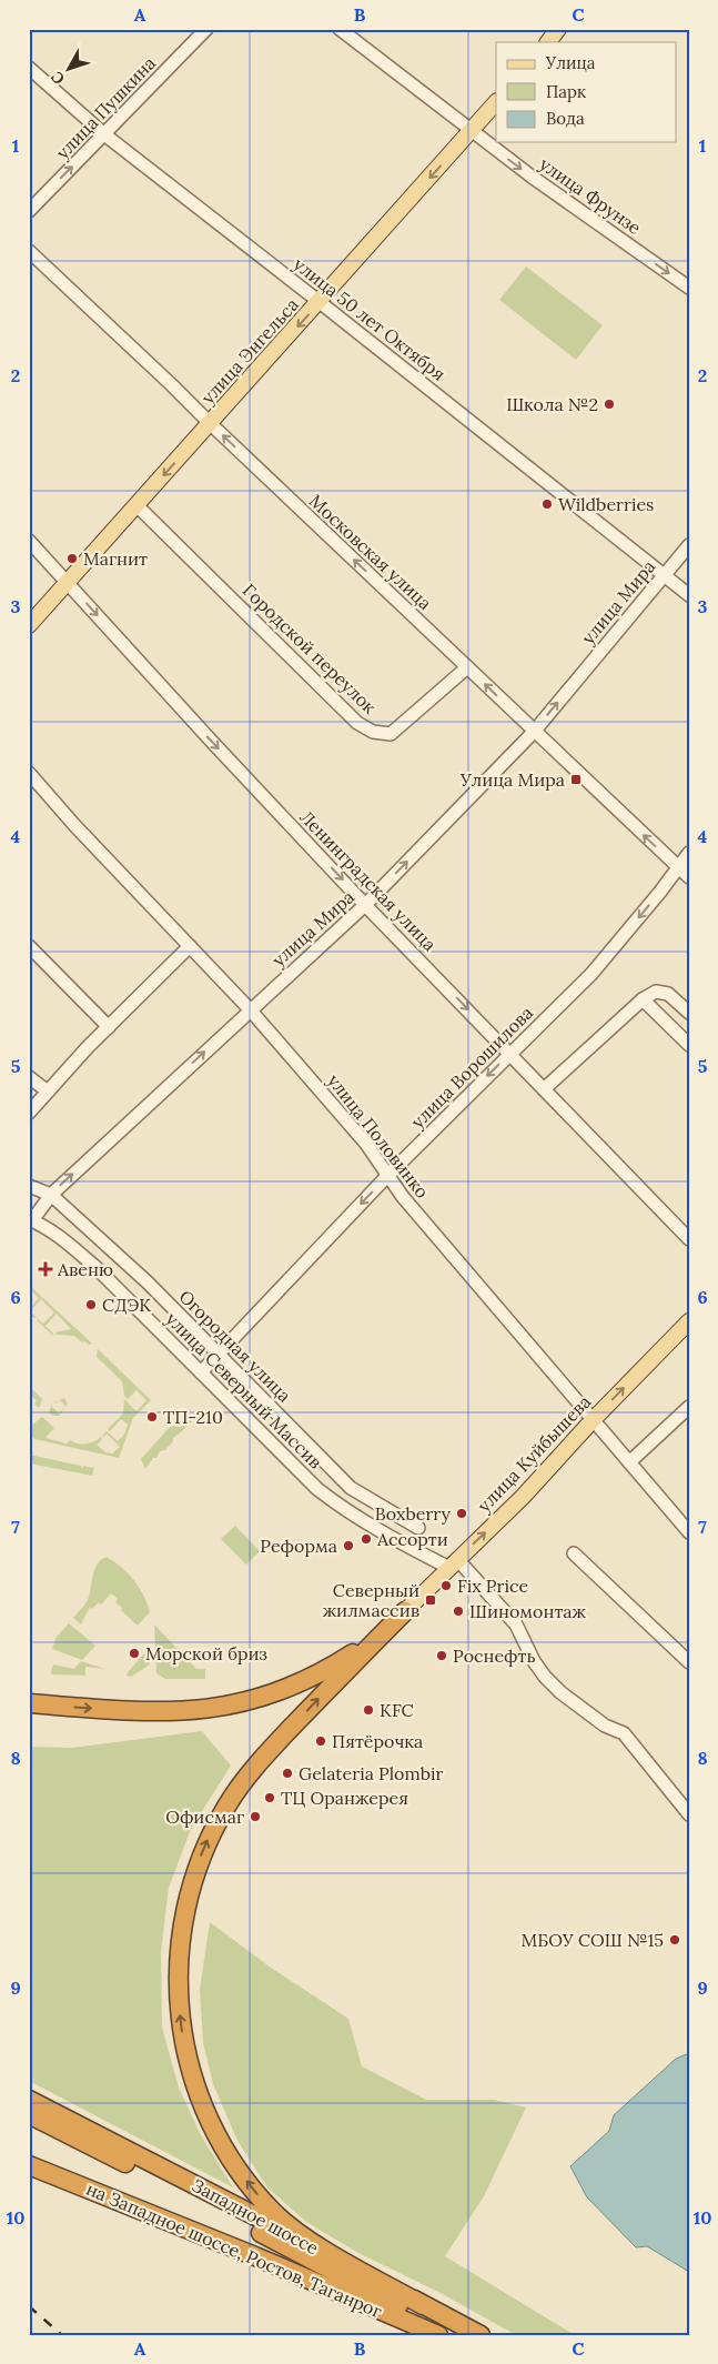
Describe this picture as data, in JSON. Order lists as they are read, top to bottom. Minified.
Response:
{"streets":{"highway":["Западное шоссе","на Западное шоссе, Ростов, Таганрог"],"main road":["улица Энгельса","улица Куйбышева"],"street":["улица Пушкина","улица Фрунзе","улица 50 лет Октября","Московская улица","улица Мира","Городской переулок","Ленинградская улица","улица Ворошилова","улица Половинко","Огородная улица","улица Северный Массив"]},"crossings":[["улица Пушкина","улица 50 лет Октября"],["улица Фрунзе","улица Энгельса"],["улица 50 лет Октября","улица Энгельса"],["улица 50 лет Октября","улица Мира"],["улица Энгельса","Московская улица"],["улица Энгельса","Городской переулок"],["улица Энгельса","Ленинградская улица"],["Московская улица","улица Мира"],["Московская улица","Городской переулок"],["Московская улица","улица Ворошилова"],["улица Мира","Ленинградская улица"],["улица Мира","улица Половинко"],["улица Мира","Огородная улица"],["улица Мира","улица Северный Массив"],["Ленинградская улица","улица Ворошилова"],["улица Ворошилова","улица Половинко"],["улица Ворошилова","Огородная улица"],["улица Ворошилова","улица Северный Массив"],["улица Половинко","улица Куйбышева"],["улица Северный Массив","улица Куйбышева"]],"one_way":["улица Пушкина","улица Фрунзе","улица Энгельса","Московская улица","Ленинградская улица","улица Ворошилова","улица Куйбышева"],"places":{"other":["Школа №2","Wildberries","Магнит","СДЭК","ТП-210","Boxberry","Ассорти","Реформа","Fix Price","Шиномонтаж","Морской бриз","Роснефть","KFC","Пятёрочка","Gelateria Plombir","ТЦ Оранжерея","Офисмаг","МБОУ СОШ №15"],"transit":["Улица Мира","Северный жилмассив"],"health":["Авеню"]},"legend":["Улица","Парк","Вода"],"north":"bottom left","grid":{"columns":["A","B","C"],"rows":["1","2","3","4","5","6","7","8","9","10"]}}
